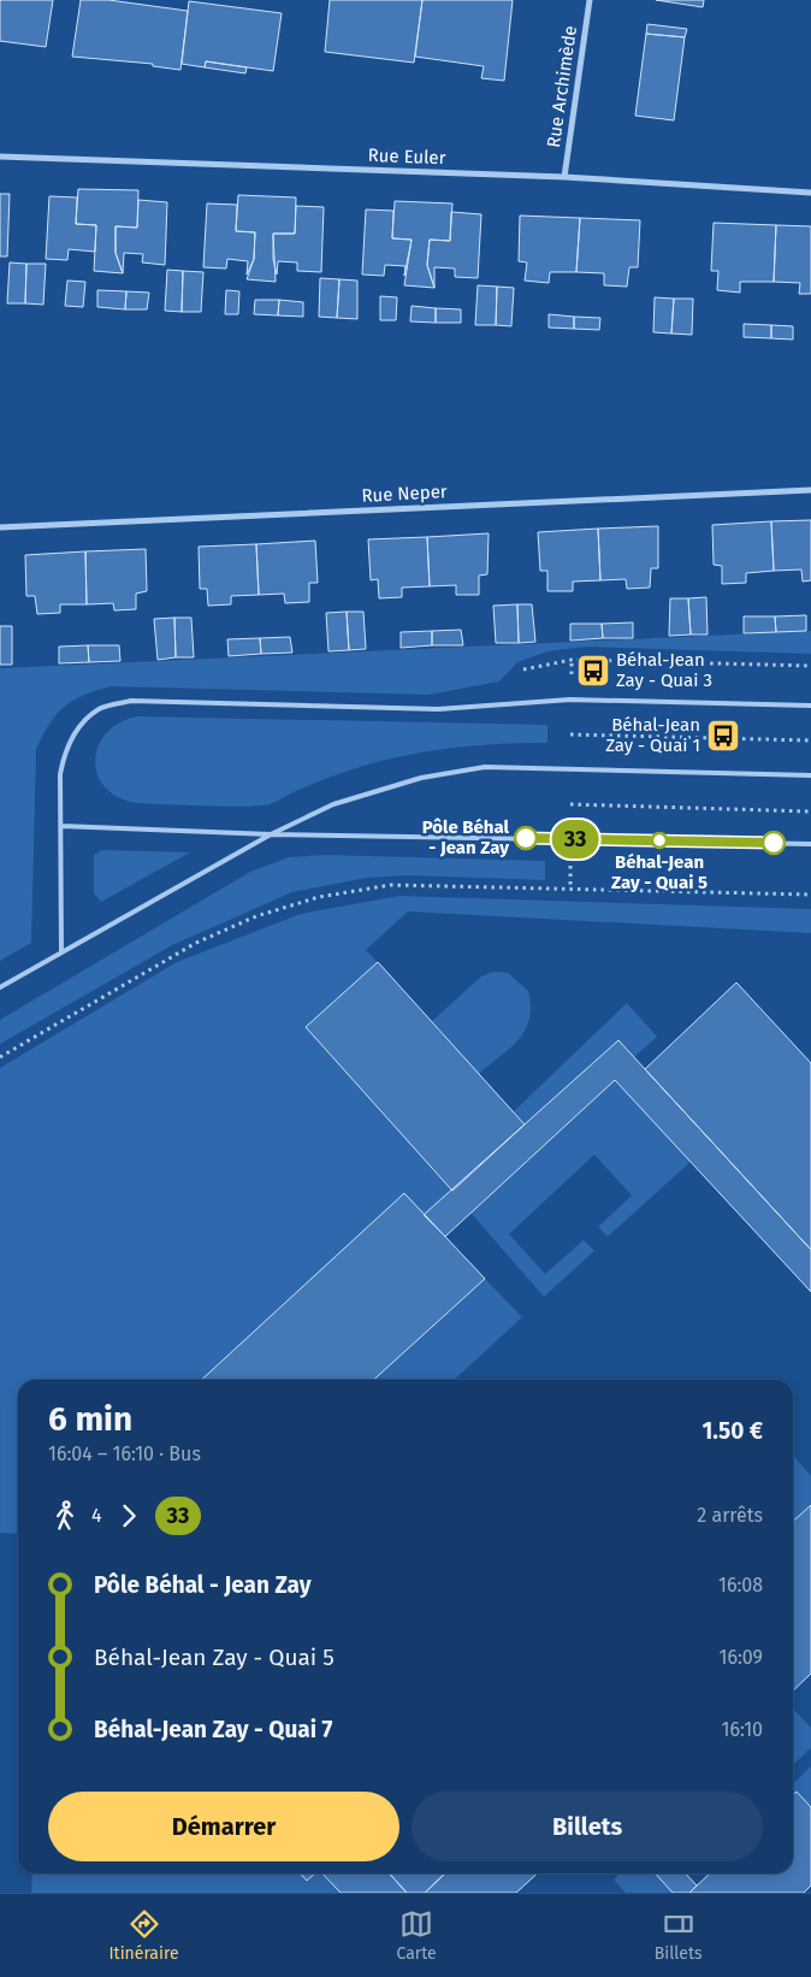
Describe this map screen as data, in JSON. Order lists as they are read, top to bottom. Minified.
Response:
{"streets":{"street":["Rue Archimède","Rue Euler","Rue Neper"]},"crossings":[["Rue Archimède","Rue Euler"]],"places":{"bus stop":["Béhal-Jean Zay - Quai 3","Béhal-Jean Zay - Quai 1"],"other":["Pôle Béhal - Jean Zay","Béhal-Jean Zay - Quai 5"]},"lines":["bus line 33"],"page":{"on_map":"33","heading":["6 min","16:04 – 16:10 · Bus","1.50 €"],"legs":["4","33","2 arrêts"],"list":[{"name":"Pôle Béhal - Jean Zay","value":"16:08"},{"name":"Béhal-Jean Zay - Quai 5","value":"16:09"},{"name":"Béhal-Jean Zay - Quai 7","value":"16:10"}],"buttons":["Démarrer","Billets"],"tabs":["Itinéraire","Carte","Billets"]}}
